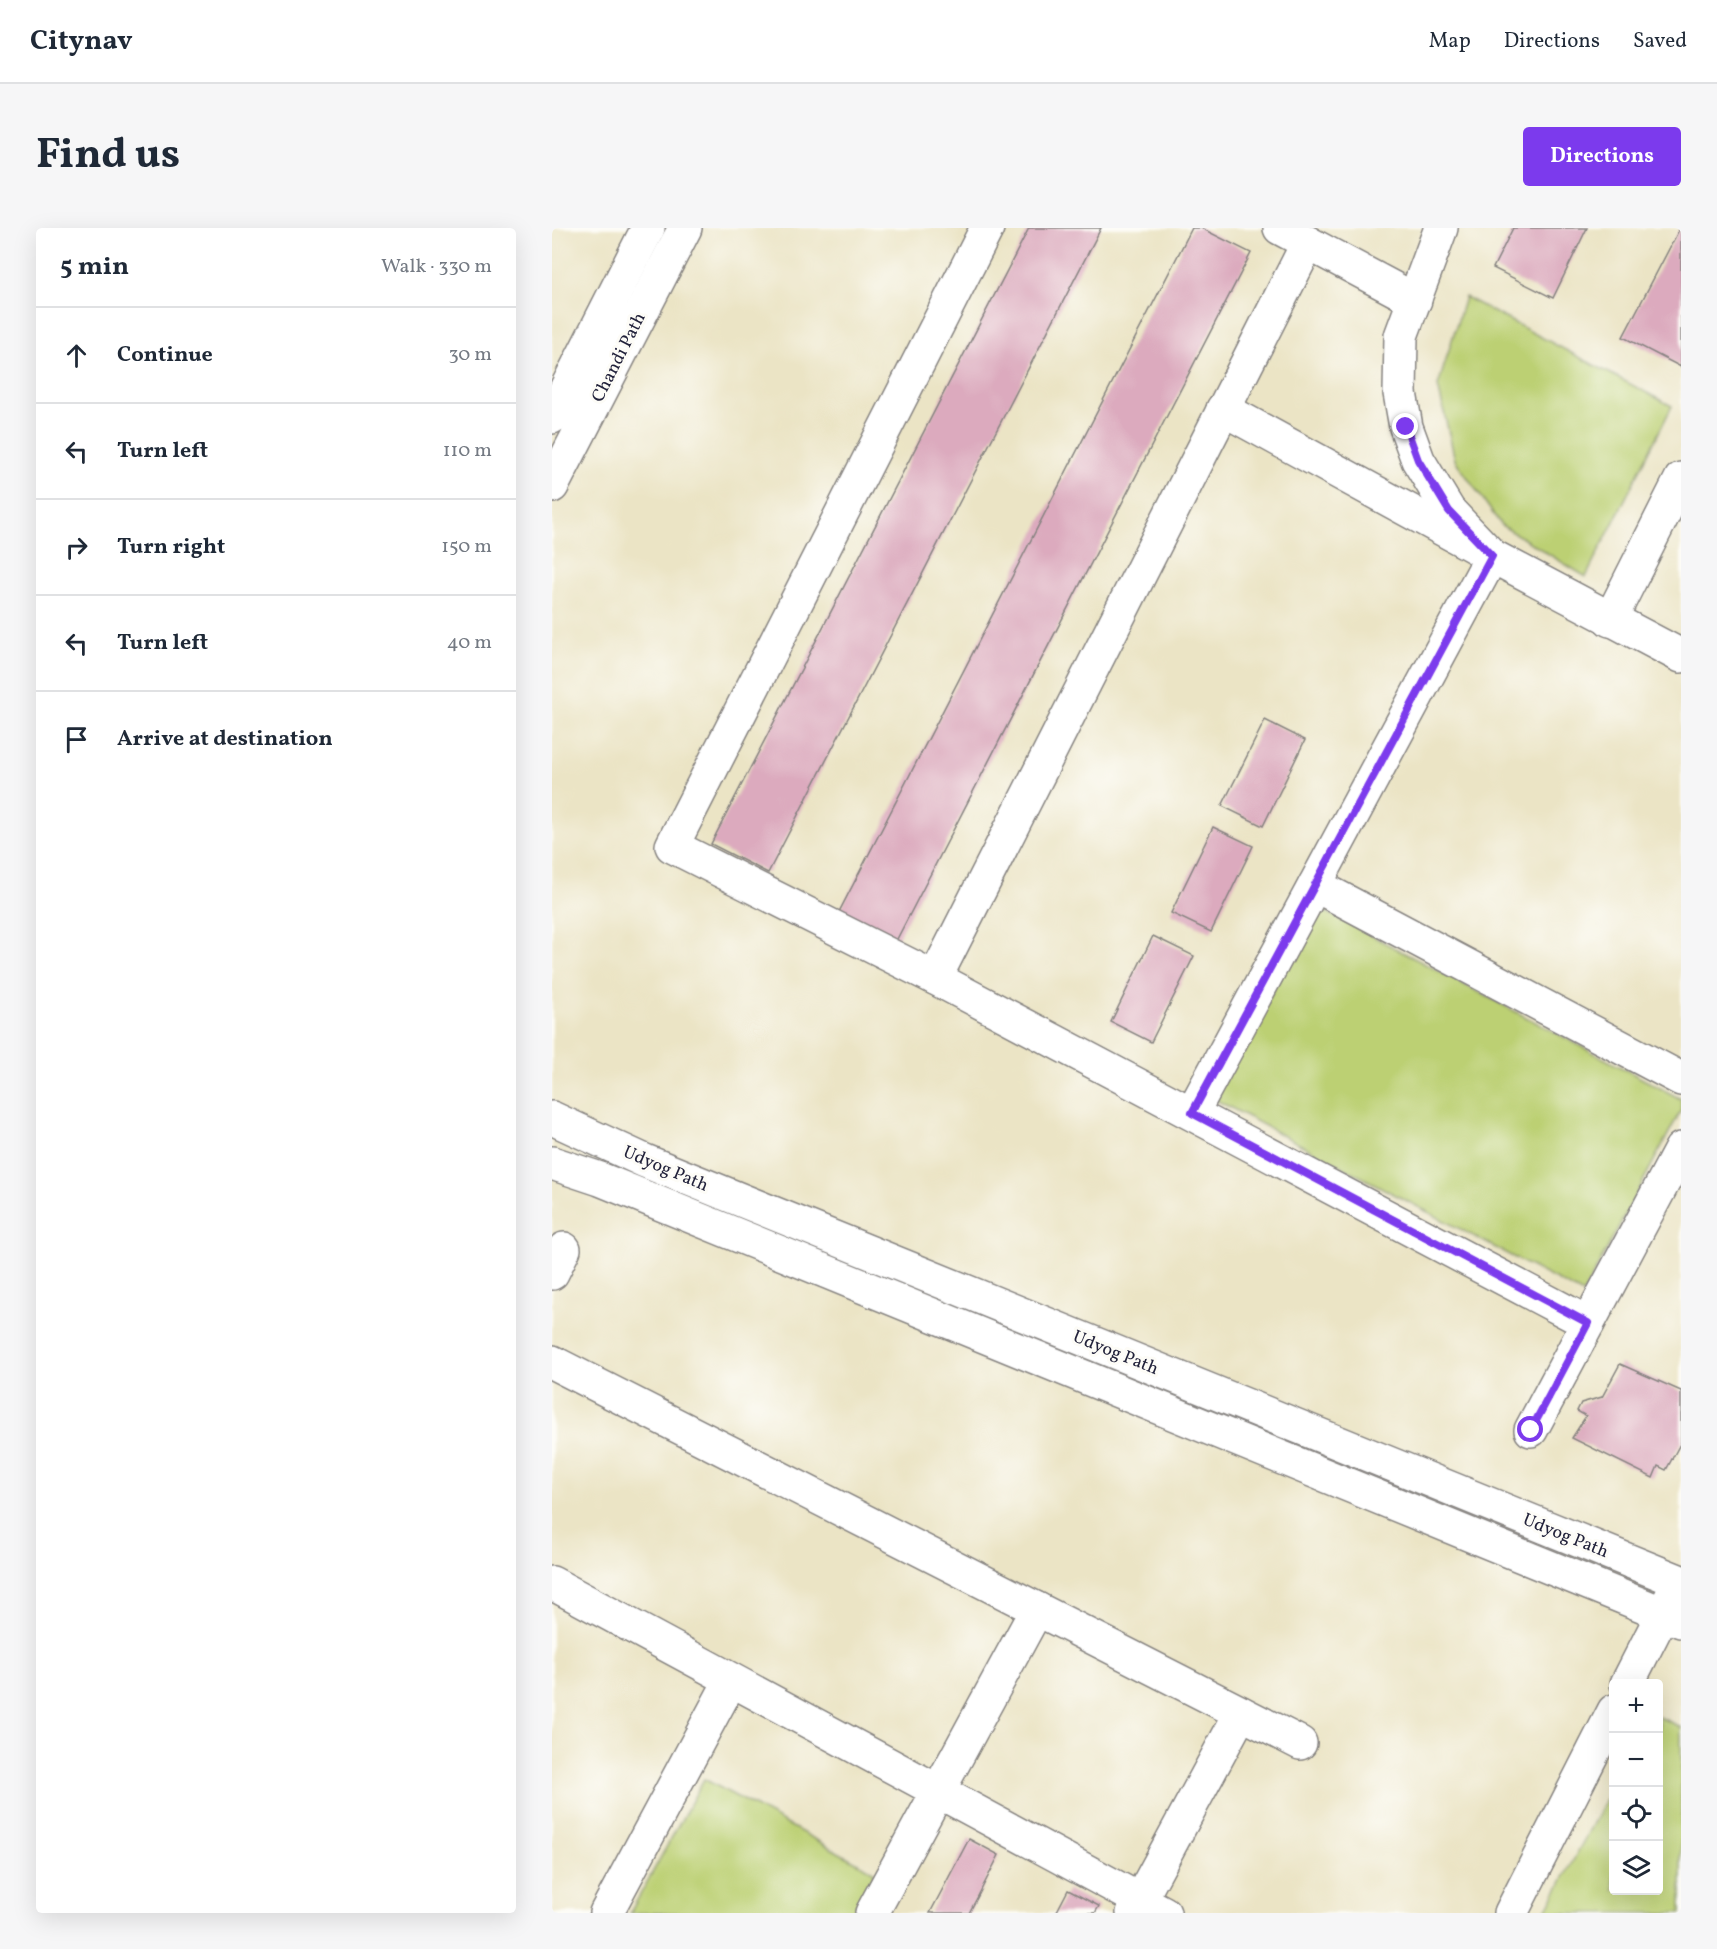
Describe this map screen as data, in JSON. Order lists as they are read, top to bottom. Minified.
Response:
{"streets":{"street":["Chandi Path","Udyog Path"]},"page":{"header":"Citynav","nav":["Map","Directions","Saved"],"title":"Find us","buttons":"Directions","heading":["5 min","Walk · 330 m"],"list":[["Continue","30 m"],["Turn left","110 m"],["Turn right","150 m"],["Turn left","40 m"],"Arrive at destination"],"map_buttons":["+","−"]}}
